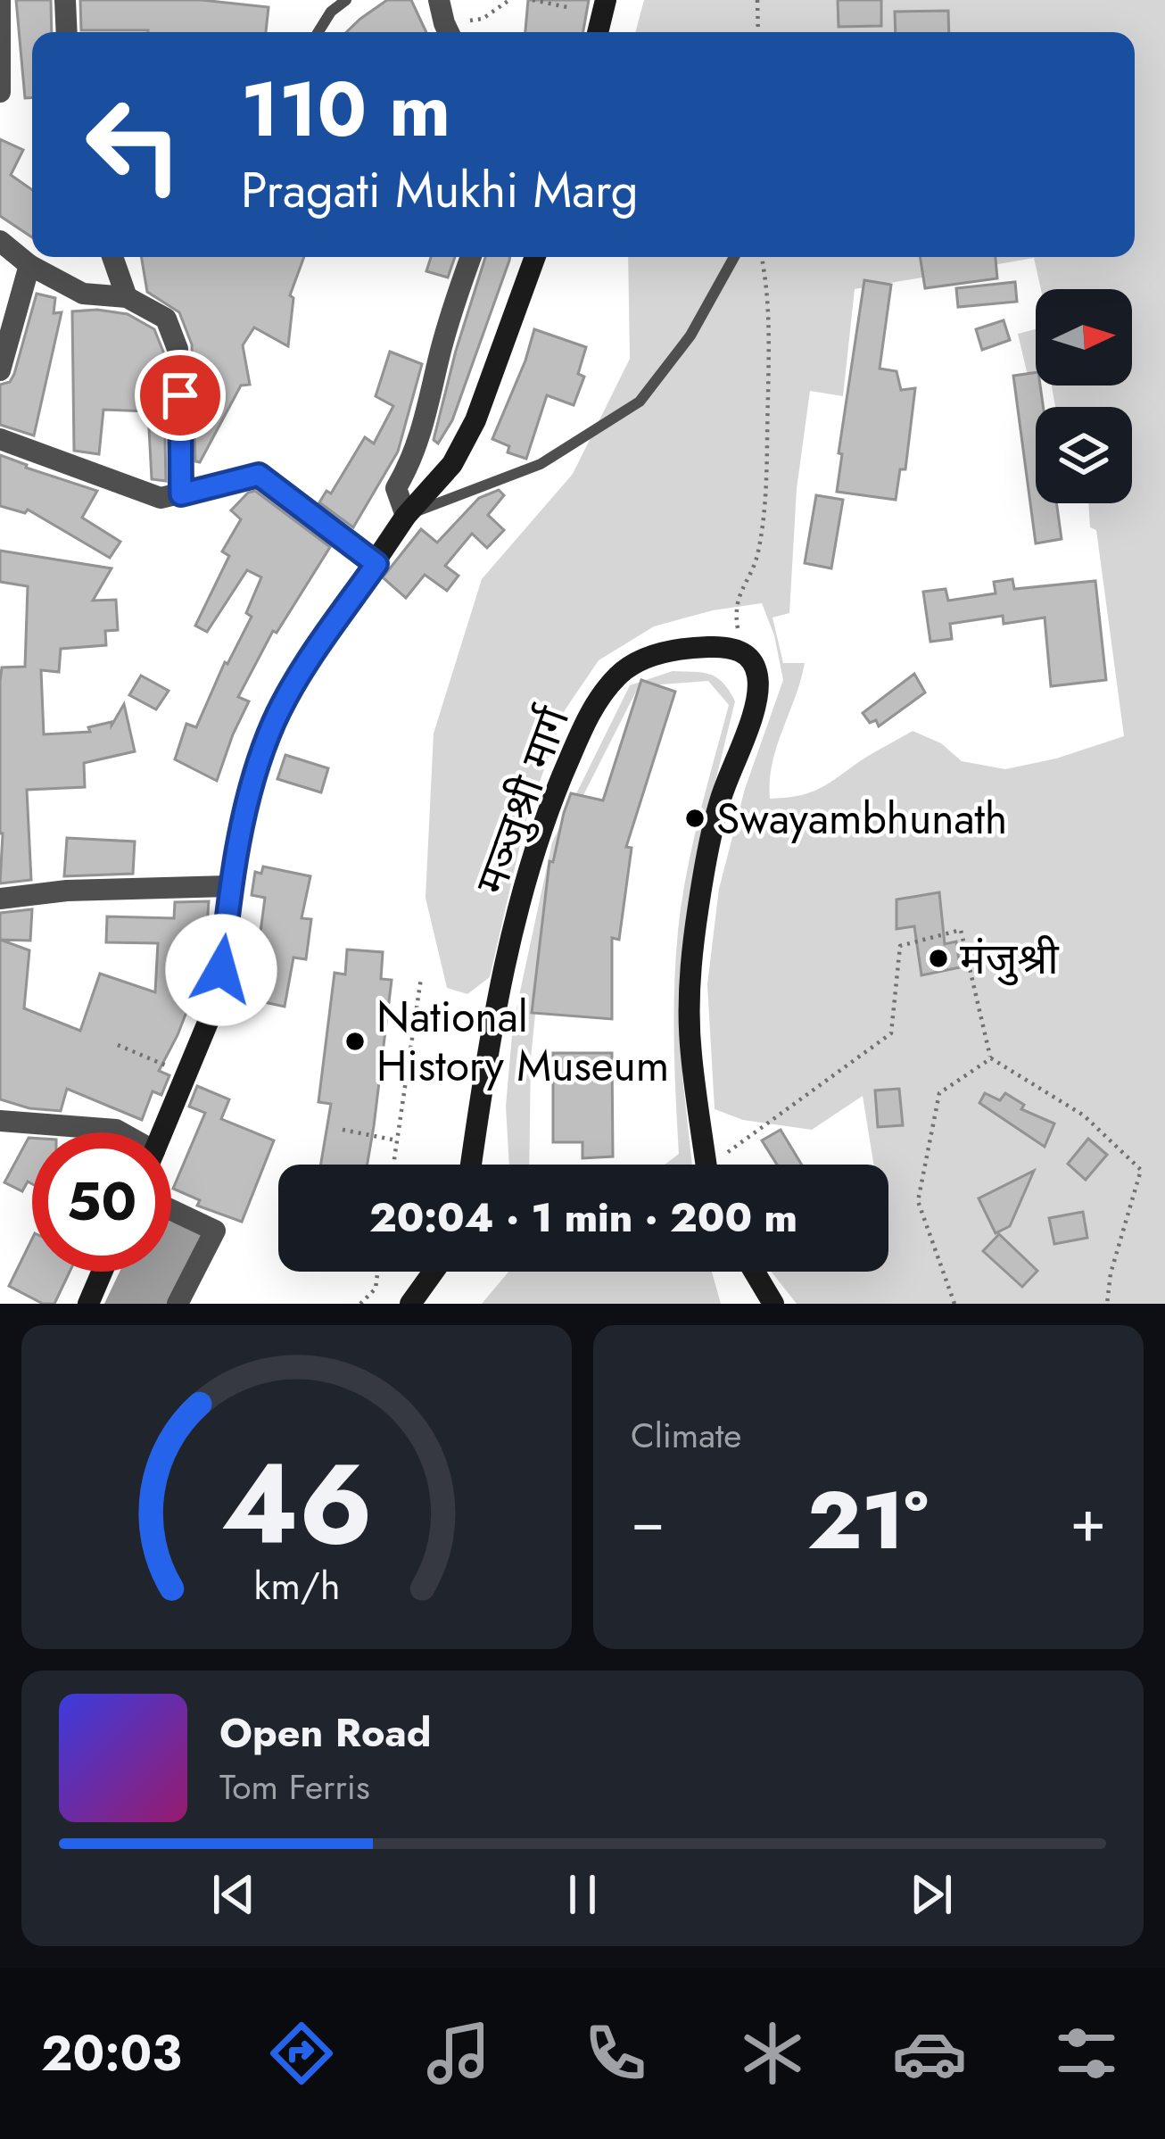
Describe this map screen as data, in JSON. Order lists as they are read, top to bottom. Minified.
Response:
{"streets":{"street":["मञ्जुश्री मार्ग"]},"places":["Swayambhunath","मंजुश्री","National History Museum"],"north":"right","page":{"turn":["110 m","Pragati Mukhi Marg"],"limit":"50","trip":"20:04 · 1 min · 200 m","tile":"Climate","heat":["−","21°","+"],"song":["Open Road","Tom Ferris"],"tabs":"20:03","gauge":["46","km/h"]}}
